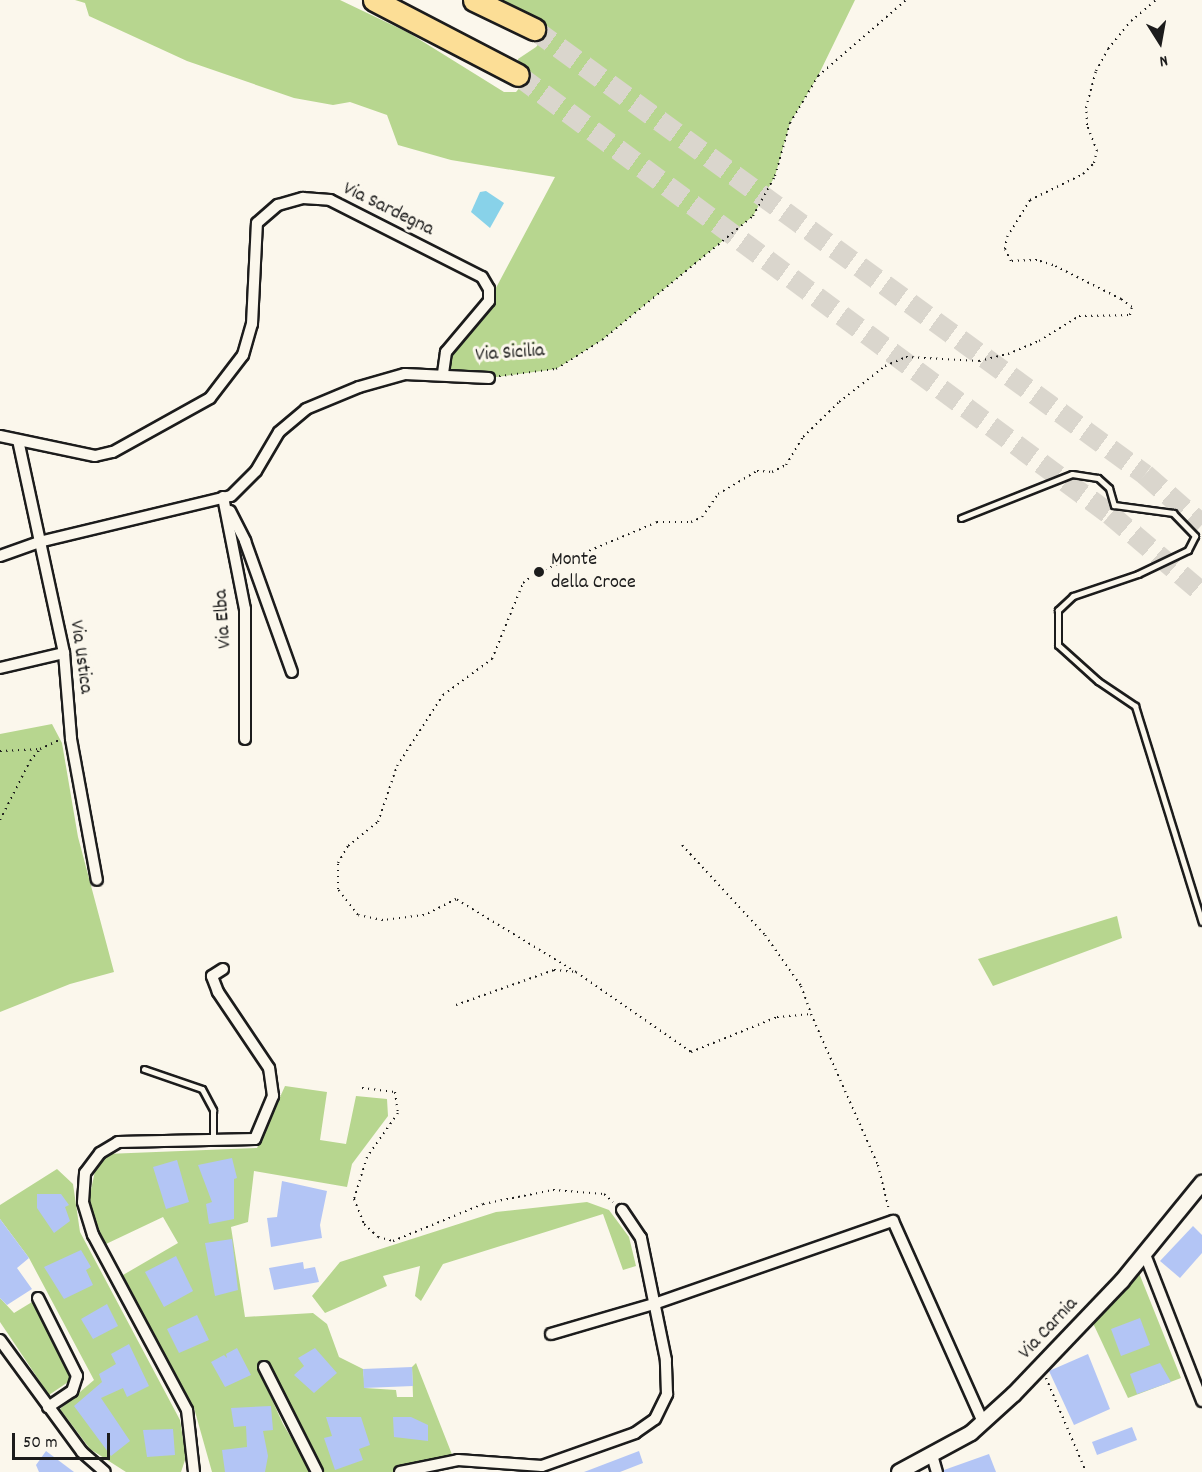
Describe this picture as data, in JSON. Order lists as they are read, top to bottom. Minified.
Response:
{"streets":{"street":["Via Sardegna","Via Sicilia","Via Elba","Via Ustica","Via Carnia"]},"crossings":[["Via Sardegna","Via Sicilia"],["Via Sardegna","Via Ustica"],["Via Sicilia","Via Elba"],["Via Sicilia","Via Ustica"]],"places":["Monte della Croce"],"scale_bar":"50 m","north":"bottom"}
